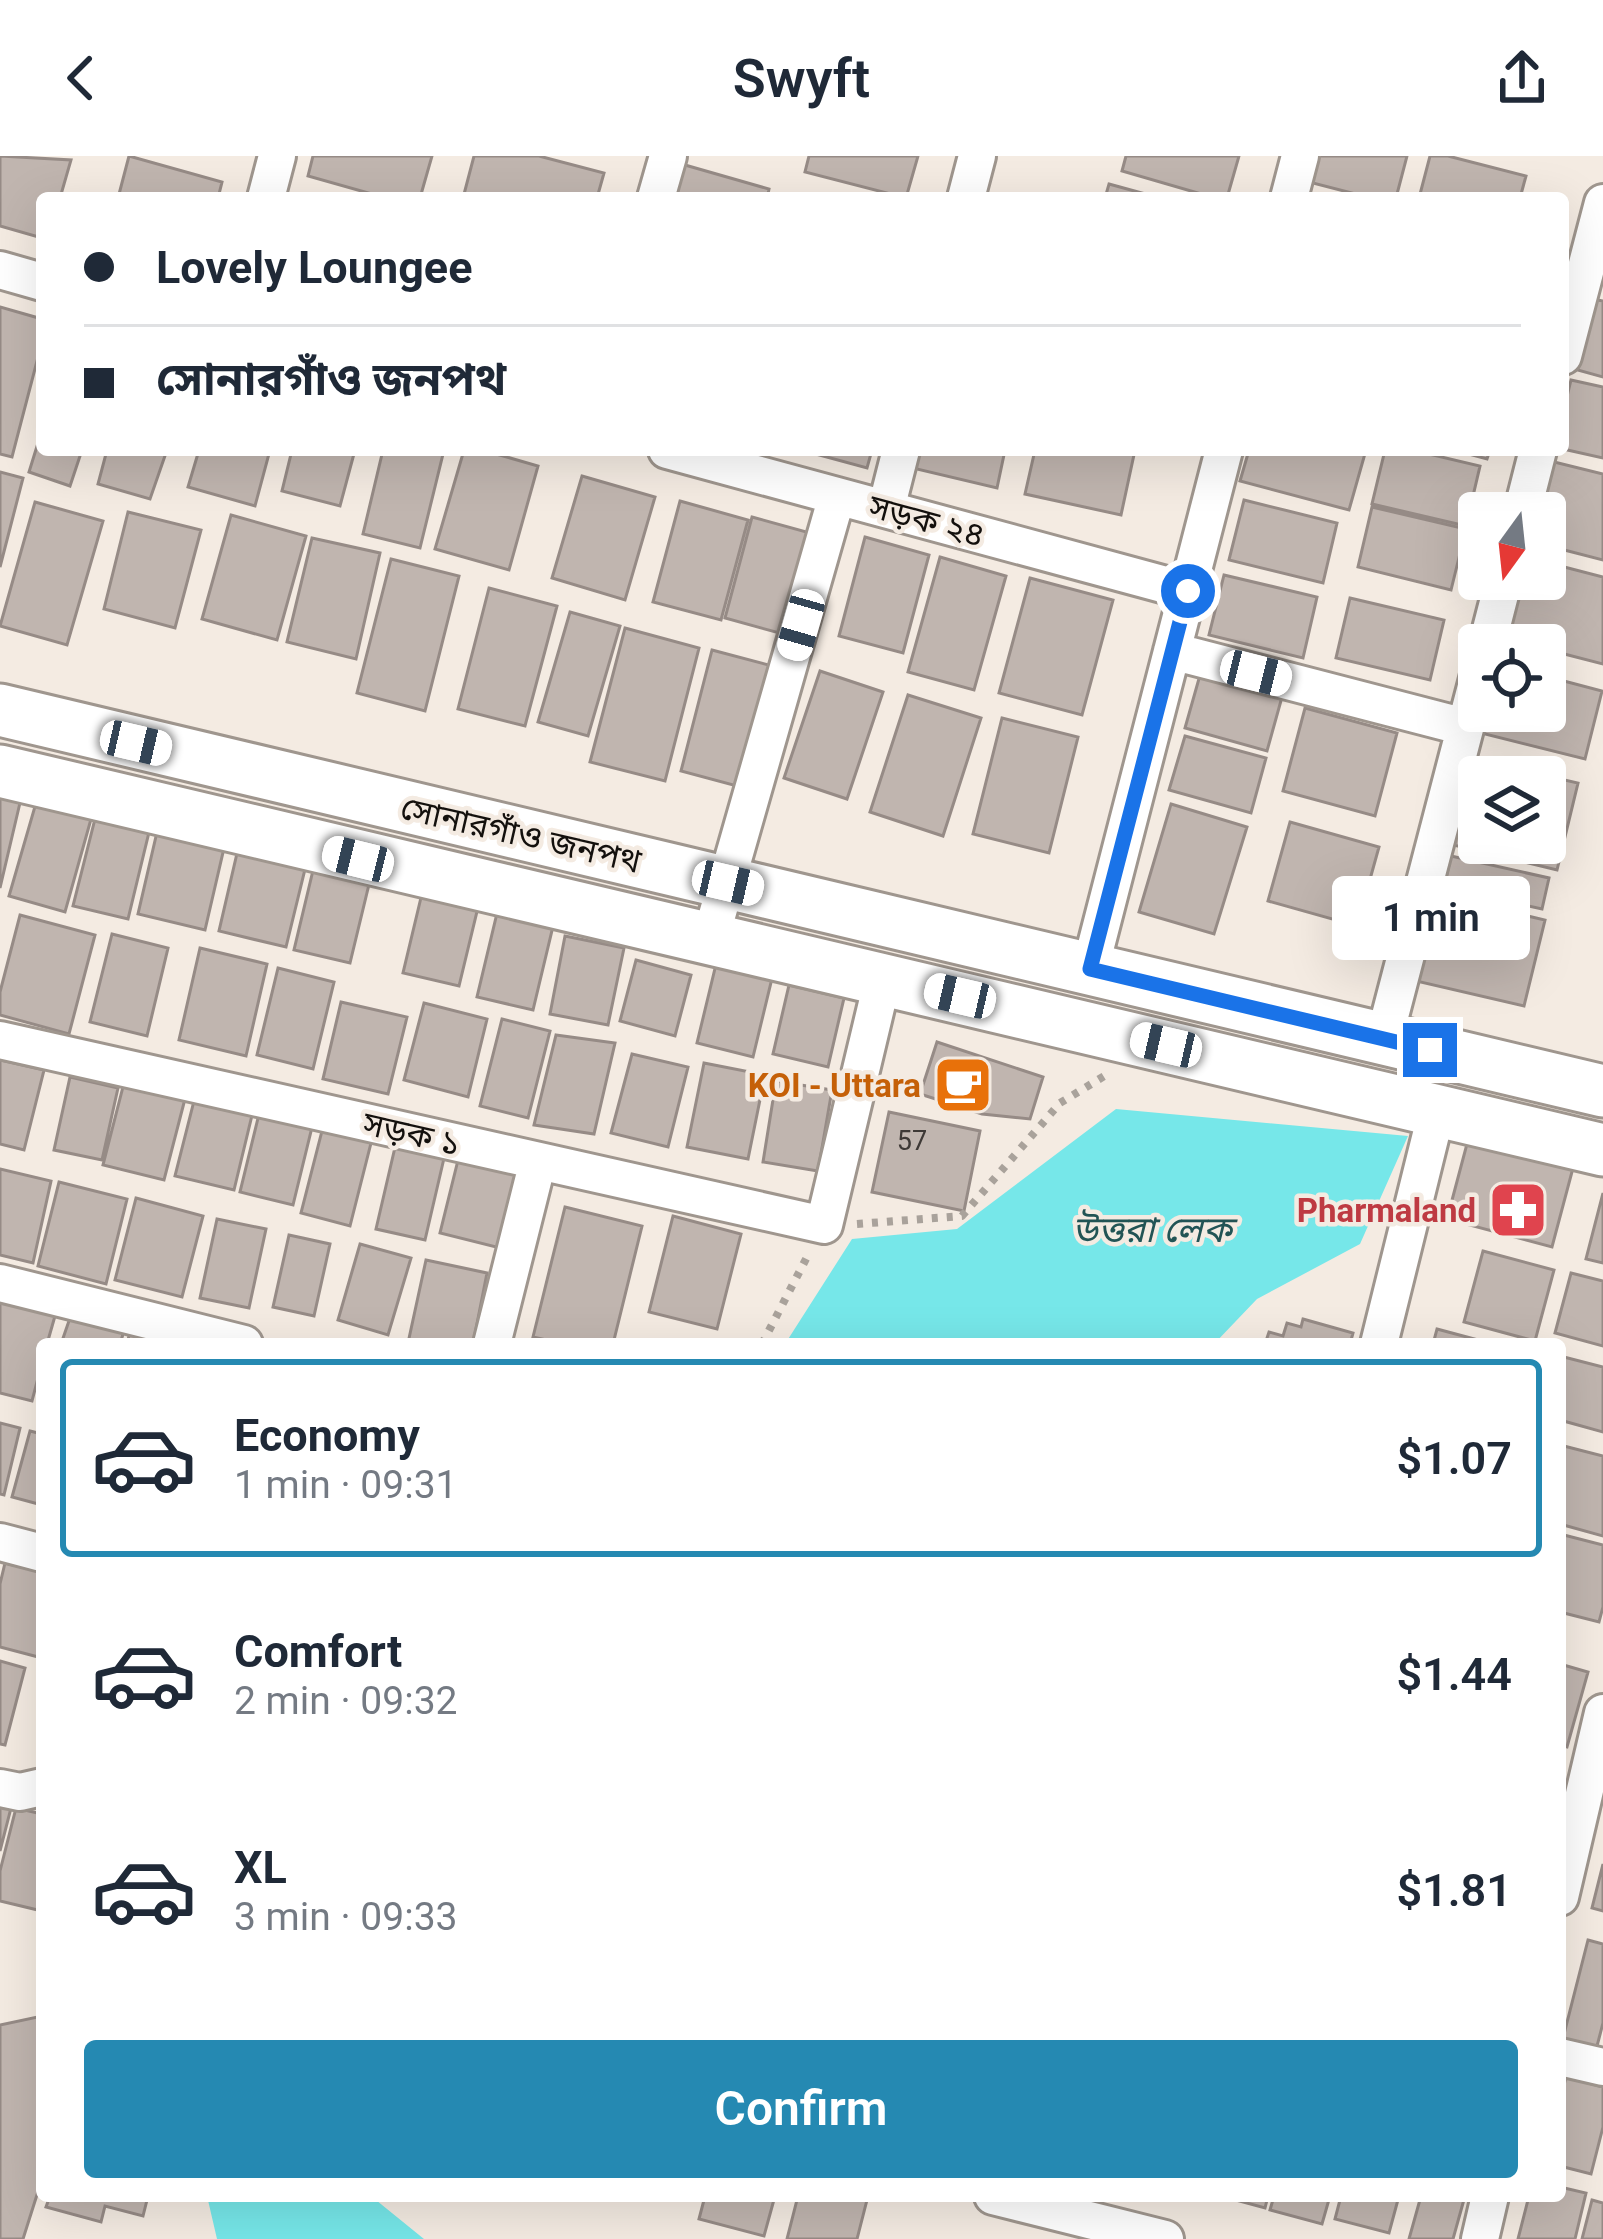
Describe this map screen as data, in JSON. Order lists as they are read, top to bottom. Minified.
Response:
{"streets":{"main road":["সোনারগাঁও জনপথ"],"street":["সড়ক ২৪","সড়ক ১"]},"water":["উত্তরা লেক"],"places":{"cafe":["KOI - Uttara"],"pharmacy":["Pharmaland"]},"house_numbers":["57"],"north":"bottom","page":{"header":"Swyft","banner":["Lovely Loungee","সোনারগাঁও জনপথ"],"bubble":"1 min","list":[{"name":"Economy","note":"1 min · 09:31","value":"$1.07"},{"name":"Comfort","note":"2 min · 09:32","value":"$1.44"},{"name":"XL","note":"3 min · 09:33","value":"$1.81"}],"buttons":"Confirm"}}
